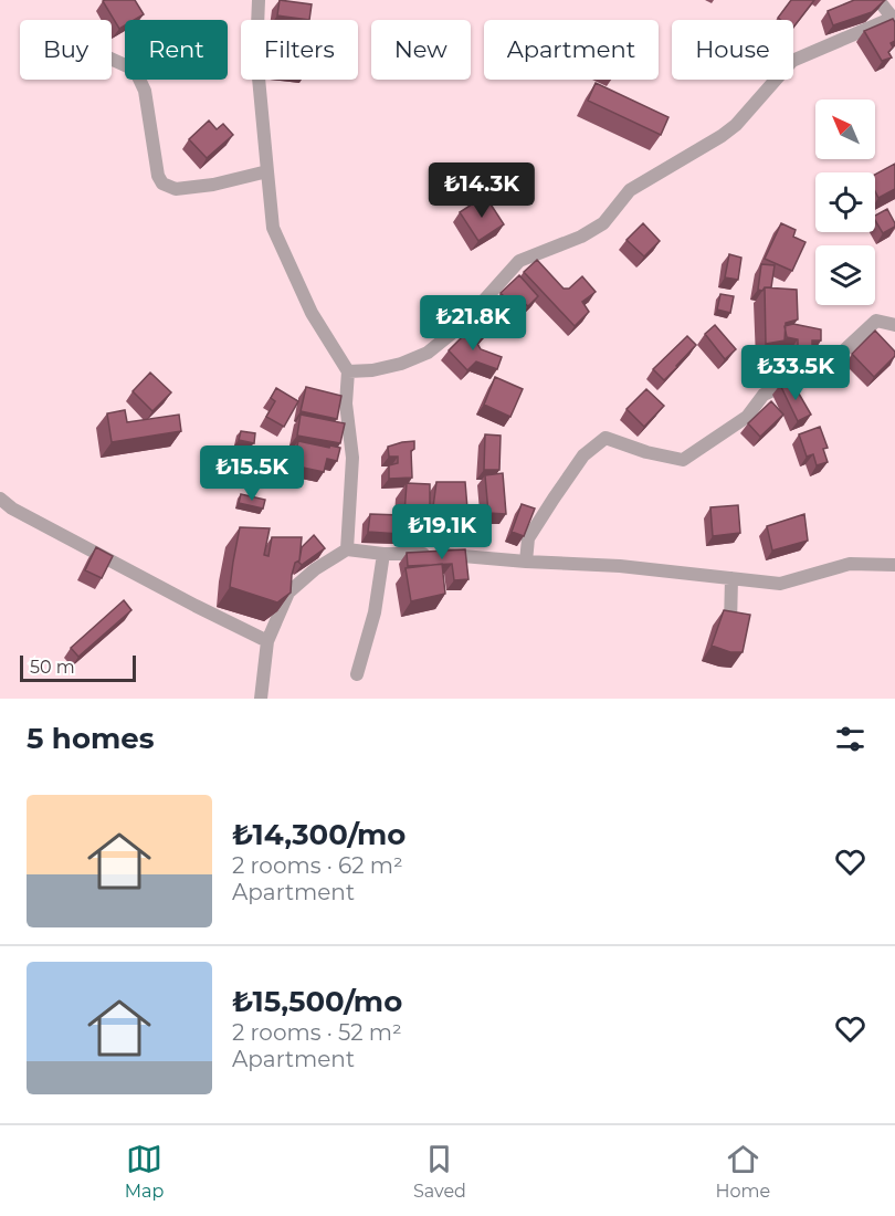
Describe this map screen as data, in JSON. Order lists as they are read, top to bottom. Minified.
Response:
{"scale_bar":"50 m","north":"top left","page":{"chip":["Buy","Rent","Filters","New","Apartment","House"],"price":["₺14.3K","₺21.8K","₺33.5K","₺15.5K","₺19.1K"],"scale":"50 m","heading":"5 homes","list":[{"name":"₺14,300/mo","note":"2 rooms · 62 m² · Apartment"},{"name":"₺15,500/mo","note":"2 rooms · 52 m² · Apartment"}],"tabs":["Map","Saved","Home"]}}
